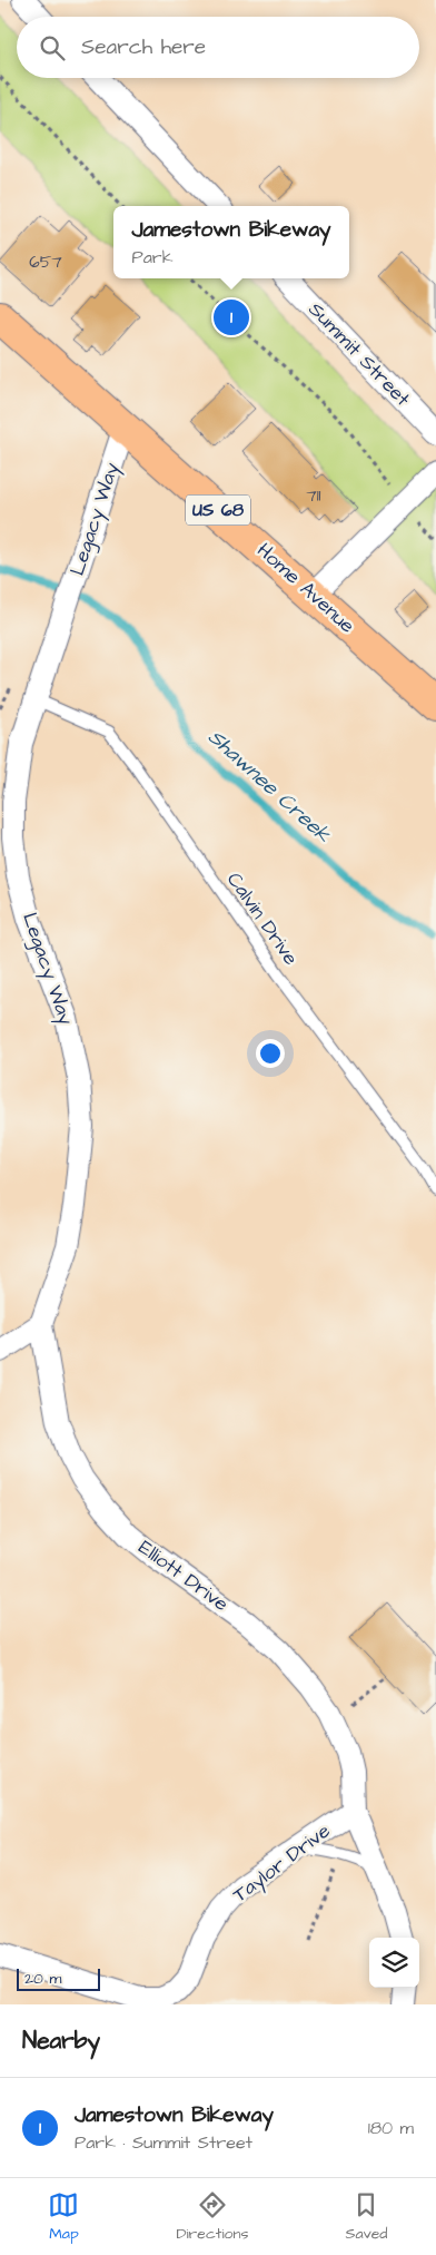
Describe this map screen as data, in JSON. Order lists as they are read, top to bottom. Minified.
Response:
{"streets":{"main road":["US 68","Home Avenue"],"street":["Summit Street","Legacy Way","Elliott Drive","Taylor Drive"],"lane":["Calvin Drive"]},"crossings":[["Legacy Way","Home Avenue"],["Legacy Way","Calvin Drive"],["Legacy Way","Elliott Drive"],["Elliott Drive","Taylor Drive"]],"water":["Shawnee Creek"],"house_numbers":["657","711"],"scale_bar":"20 m","page":{"search":"Search here","popup":["Jamestown Bikeway","Park"],"pins":"1","scale":"20 m","heading":"Nearby","list":[{"mark":"1","name":"Jamestown Bikeway","note":"Park · Summit Street","value":"180 m"}],"nav":["Map","Directions","Saved"]}}
